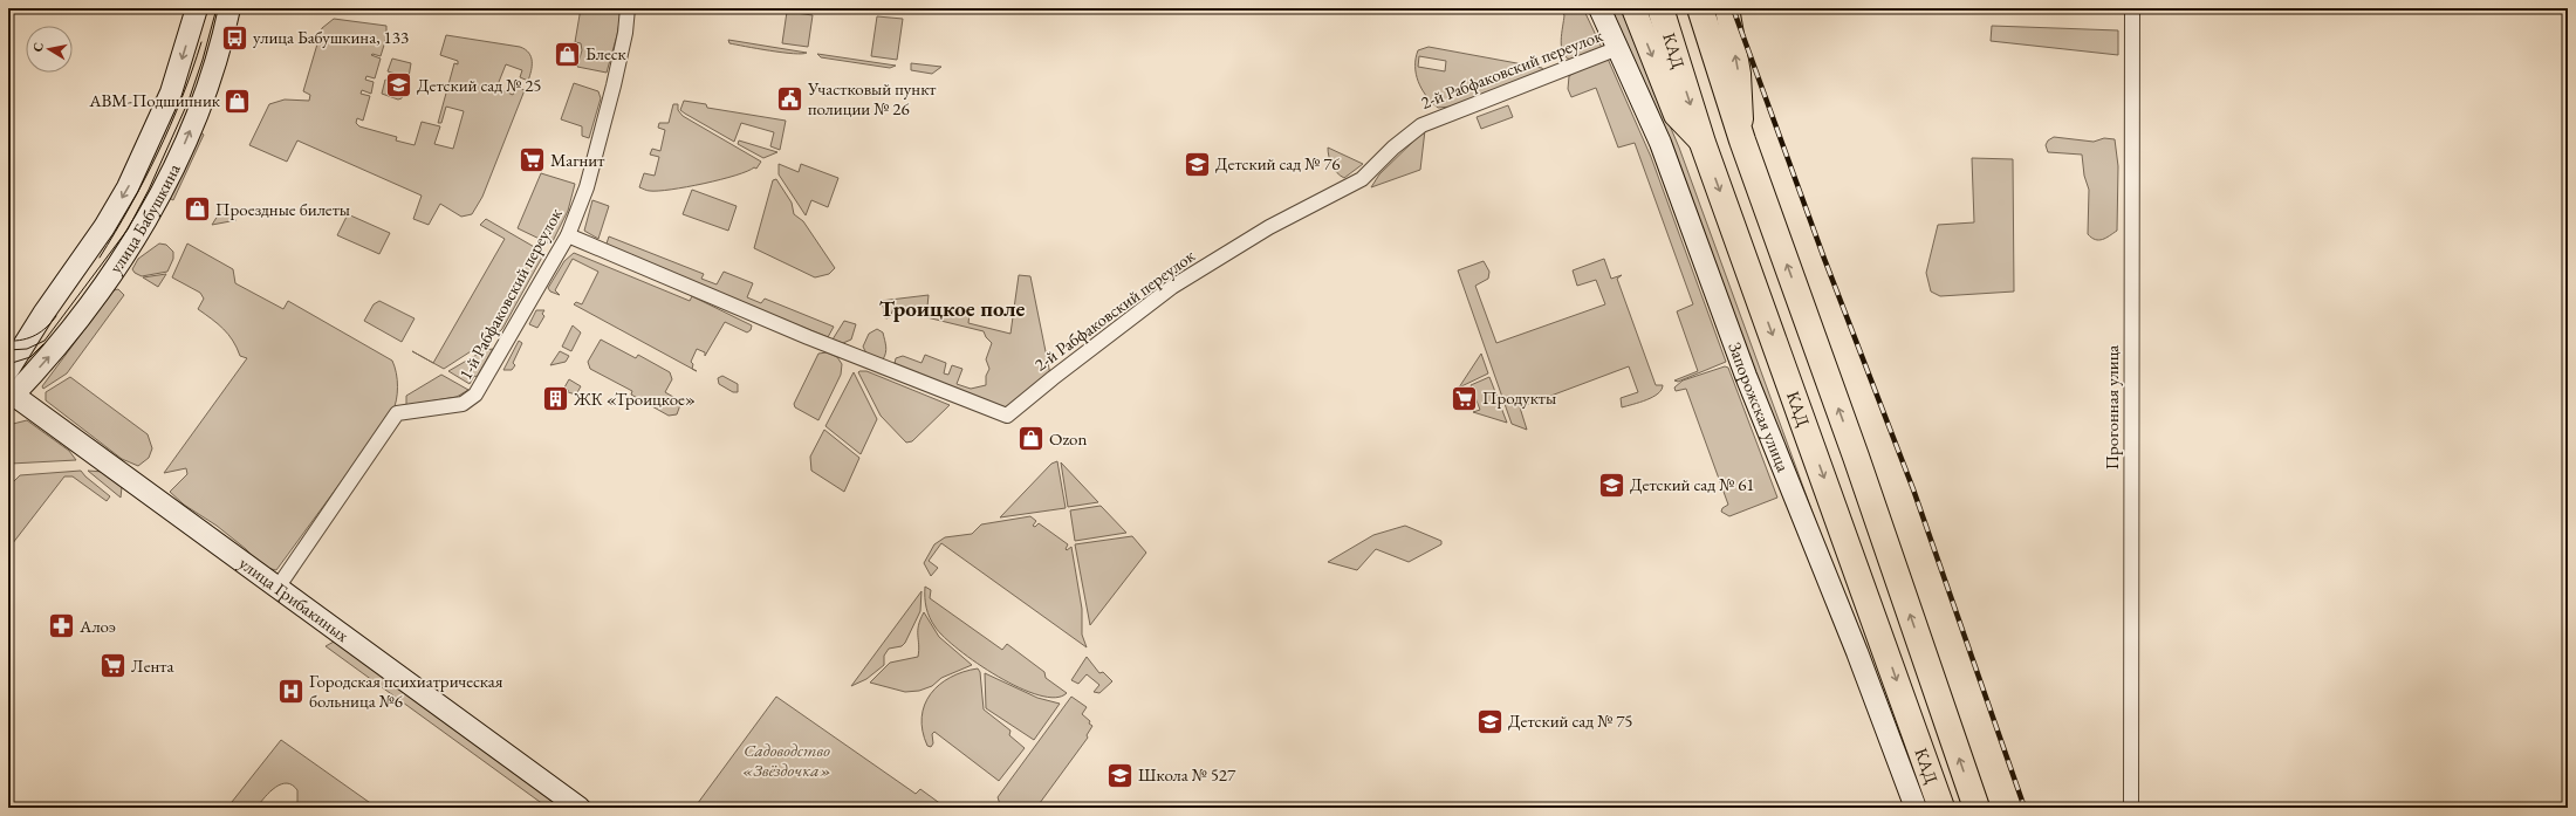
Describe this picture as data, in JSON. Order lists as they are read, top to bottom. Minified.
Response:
{"streets":{"highway":["КАД"],"street":["2-й Рабфаковский переулок","улица Бабушкина","1-й Рабфаковский переулок","Запорожская улица","Прогонная улица","улица Грибакиных"]},"crossings":[["2-й Рабфаковский переулок","1-й Рабфаковский переулок"],["2-й Рабфаковский переулок","Запорожская улица"],["улица Бабушкина","улица Грибакиных"],["1-й Рабфаковский переулок","улица Грибакиных"]],"districts":["Троицкое поле"],"parks":["Садоводство «Звёздочка»"],"places":{"bus stop":["улица Бабушкина, 133"],"shop":["Блеск","АВМ-Подшипник","Проездные билеты","Ozon"],"school or university":["Детский сад № 25","Детский сад № 76","Детский сад № 61","Детский сад № 75","Школа № 527"],"public building":["Участковый пункт полиции № 26"],"supermarket":["Магнит","Продукты","Лента"],"building":["ЖК «Троицкое»"],"pharmacy":["Алоэ"],"hospital":["Городская психиатрическая больница №6"]},"north":"left"}
